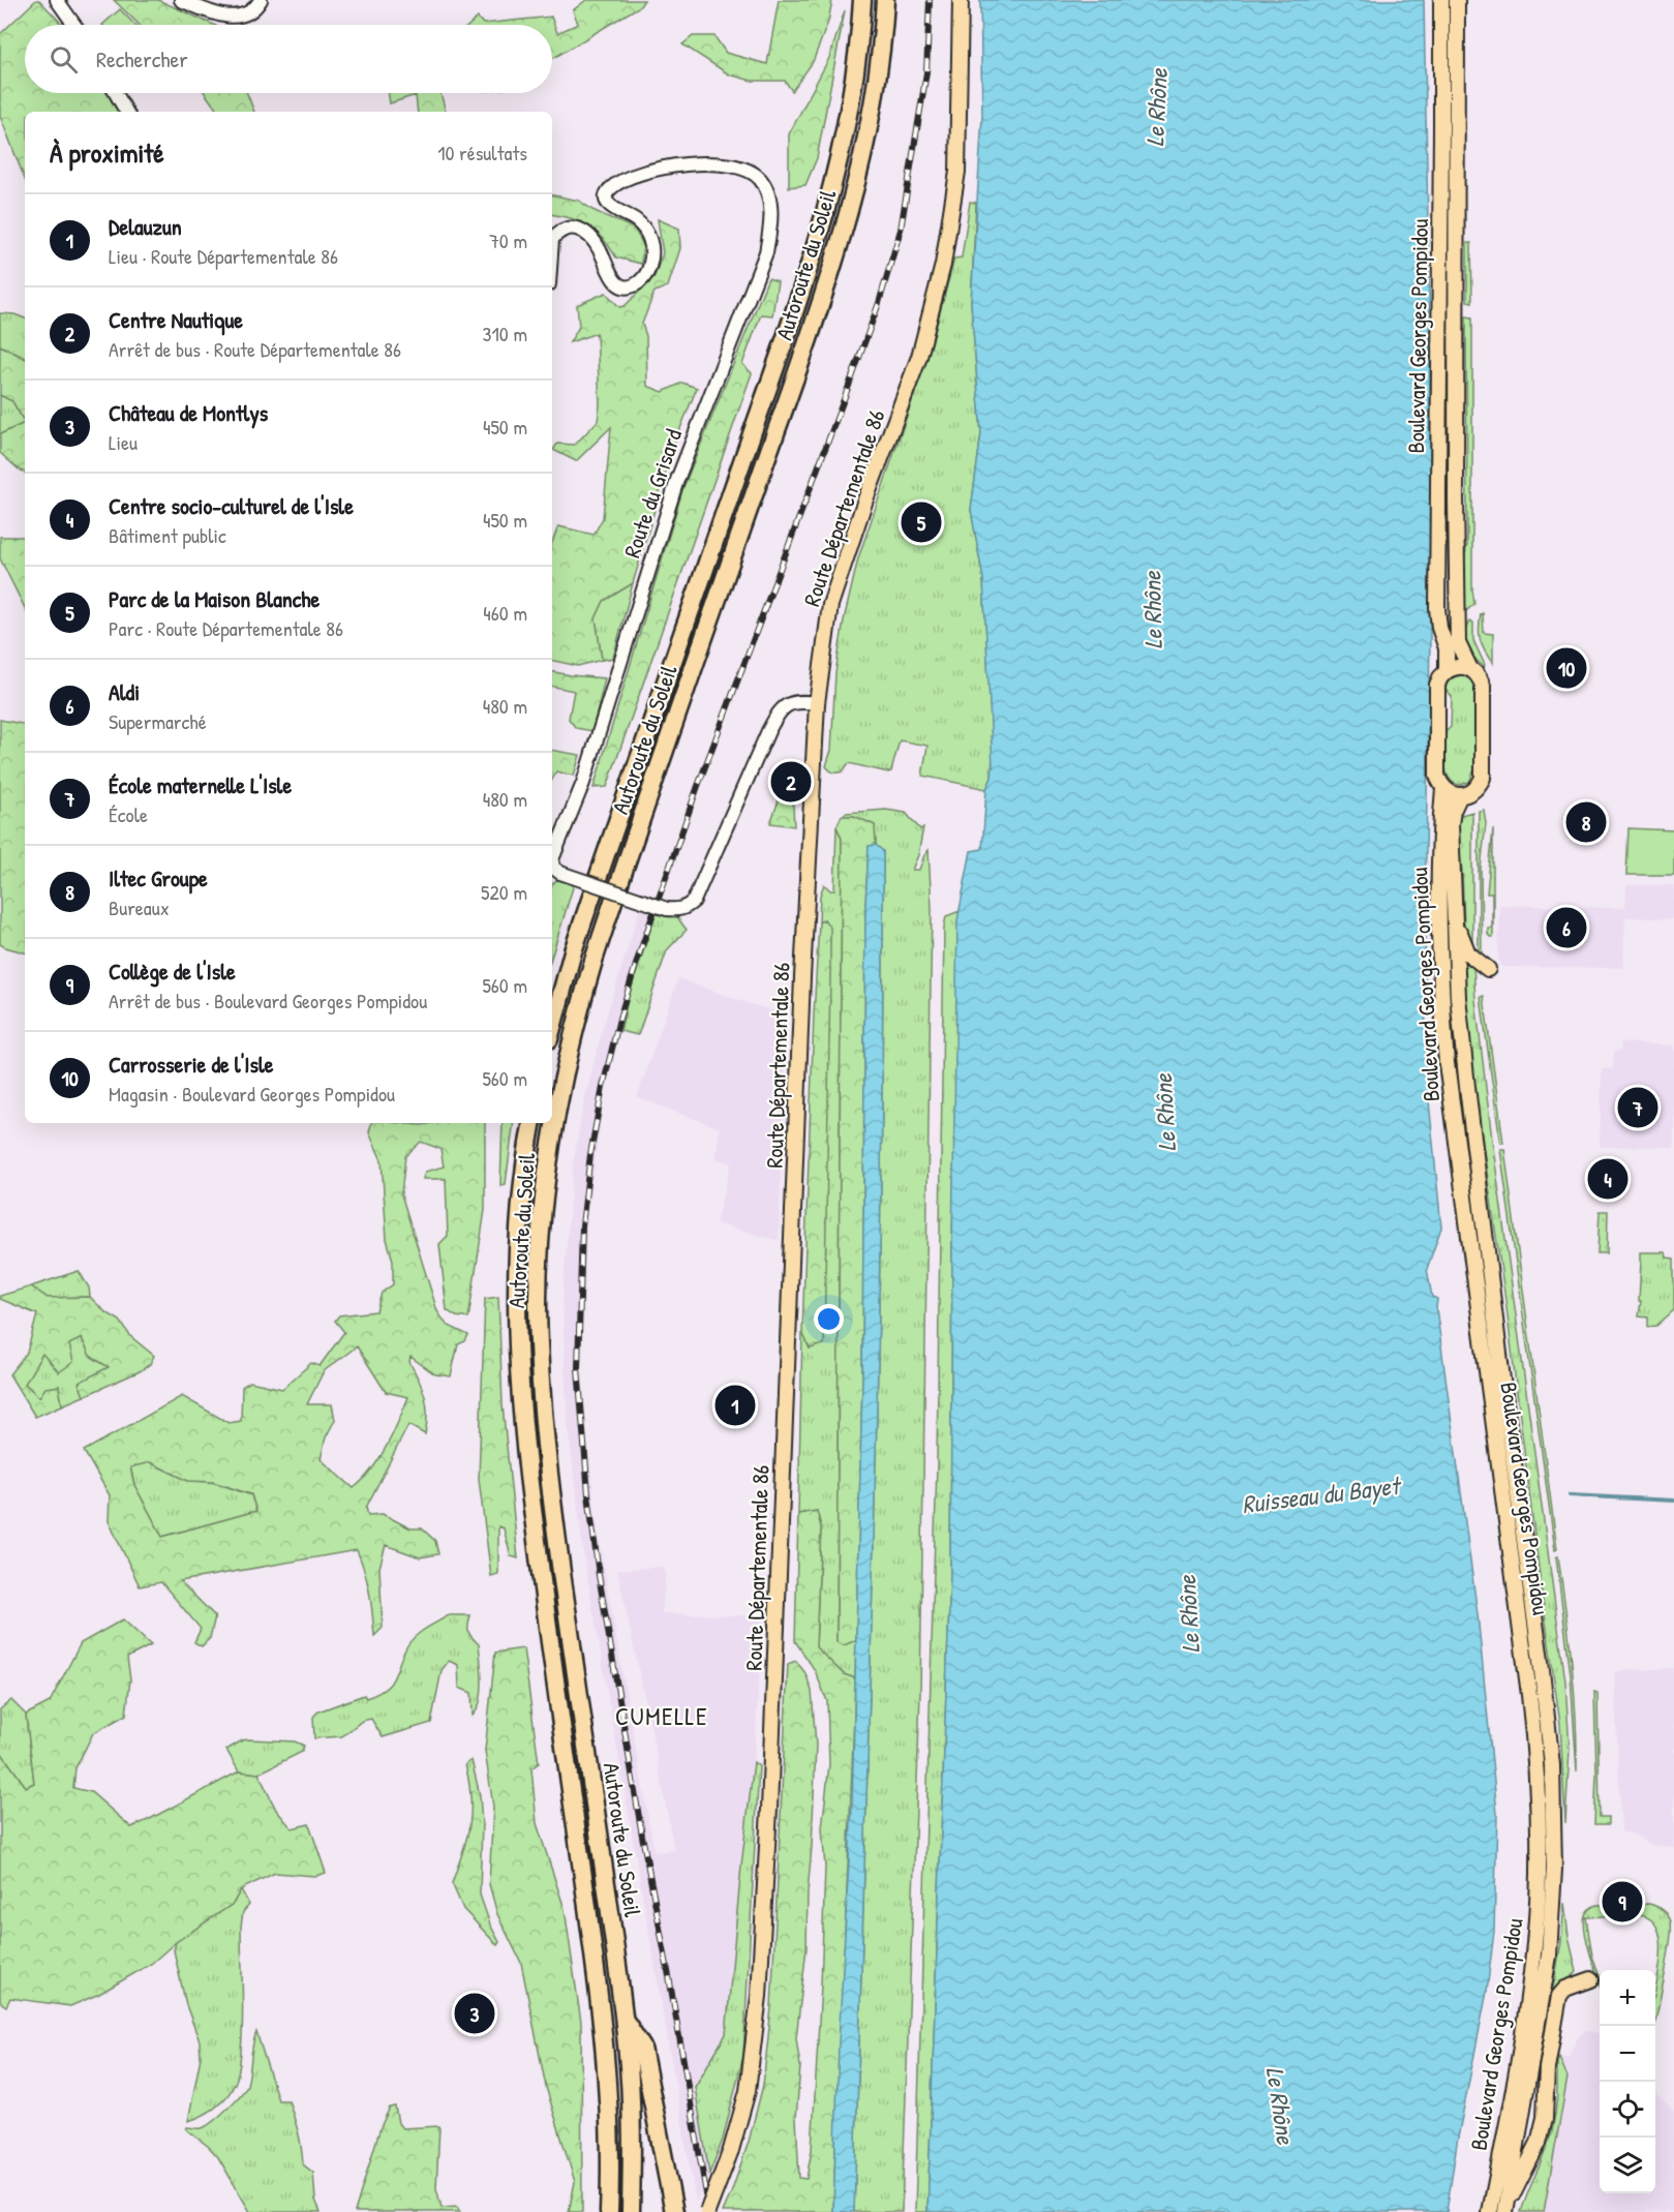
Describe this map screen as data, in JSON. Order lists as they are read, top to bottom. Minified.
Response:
{"streets":{"highway":["Autoroute du Soleil"],"main road":["Boulevard Georges Pompidou","Route Départementale 86"],"street":["Route du Grisard"]},"crossings":[["Route du Grisard","Route Départementale 86"]],"districts":["CUMELLE"],"water":["Le Rhône","Ruisseau du Bayet"],"page":{"search":"Rechercher","heading":["À proximité","10 résultats"],"list":[{"mark":"1","name":"Delauzun","note":"Lieu · Route Départementale 86","value":"70 m"},{"mark":"2","name":"Centre Nautique","note":"Arrêt de bus · Route Départementale 86","value":"310 m"},{"mark":"3","name":"Château de Montlys","note":"Lieu","value":"450 m"},{"mark":"4","name":"Centre socio-culturel de l'Isle","note":"Bâtiment public","value":"450 m"},{"mark":"5","name":"Parc de la Maison Blanche","note":"Parc · Route Départementale 86","value":"460 m"},{"mark":"6","name":"Aldi","note":"Supermarché","value":"480 m"},{"mark":"7","name":"École maternelle L'Isle","note":"École","value":"480 m"},{"mark":"8","name":"Iltec Groupe","note":"Bureaux","value":"520 m"},{"mark":"9","name":"Collège de l'Isle","note":"Arrêt de bus · Boulevard Georges Pompidou","value":"560 m"},{"mark":"10","name":"Carrosserie de l'Isle","note":"Magasin · Boulevard Georges Pompidou","value":"560 m"}],"pins":["5","10","2","8","6","7","4","1","9","3"],"map_buttons":["+","−"]}}
